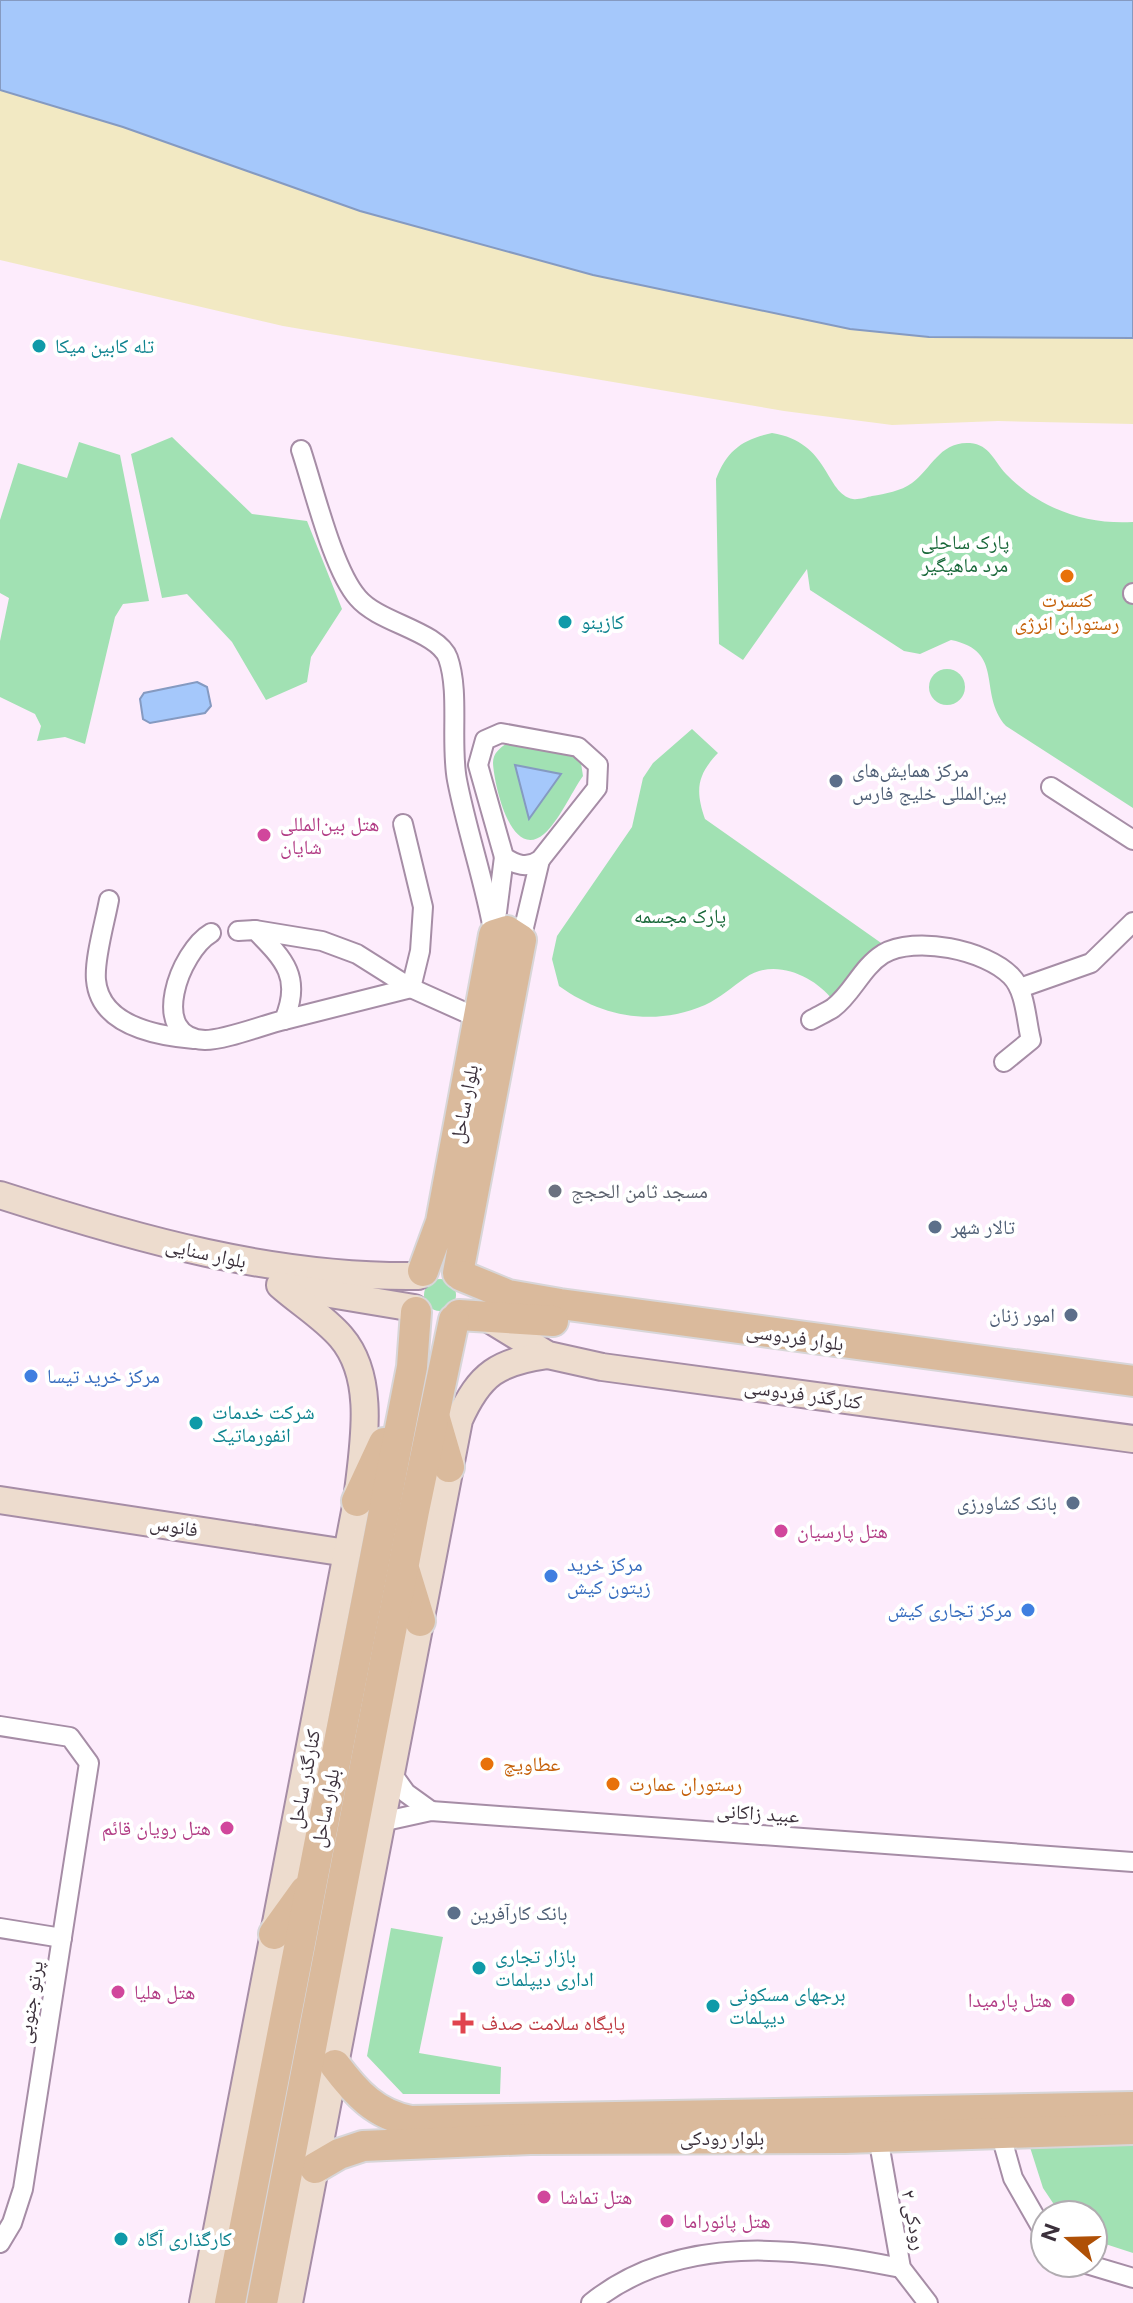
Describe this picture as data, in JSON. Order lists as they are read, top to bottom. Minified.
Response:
{"streets":{"main road":["بلوار ساحل","بلوار فردوسی","بلوار رودکی"],"street":["بلوار سنایی","کنارگذر فردوسی","فانوس","کنارگذر ساحل","عبید زاکانی","پرتو جنوبی","رودکی ۲"]},"crossings":[["بلوار ساحل","بلوار سنایی"],["بلوار ساحل","بلوار فردوسی"],["بلوار ساحل","کنارگذر فردوسی"],["بلوار سنایی","بلوار فردوسی"],["بلوار سنایی","کنارگذر فردوسی"],["بلوار سنایی","کنارگذر ساحل"],["بلوار فردوسی","کنارگذر فردوسی"],["فانوس","کنارگذر ساحل"],["بلوار رودکی","رودکی ۲"]],"parks":["پارک ساحلی مرد ماهیگیر","پارک مجسمه"],"places":{"other":["تله کابین میکا","کنسرت رستوران انرژی","کازینو","مرکز همایش‌های بین‌المللی خلیج فارس","هتل بین‌المللی شایان","مسجد ثامن الحجج","تالار شهر","امور زنان","مرکز خرید تیسا","شرکت خدمات انفورماتیک","بانک کشاورزی","هتل پارسیان","مرکز خرید زیتون کیش","مرکز تجاری کیش","عطاویچ","رستوران عمارت","هتل رویان قائم","بانک کارآفرین","بازار تجاری اداری دیپلمات","هتل هلیا","هتل پارمیدا","برجهای مسکونی دیپلمات","هتل تماشا","هتل پانوراما","کارگذاری آگاه"],"health":["پایگاه سلامت صدف"]},"north":"left"}
